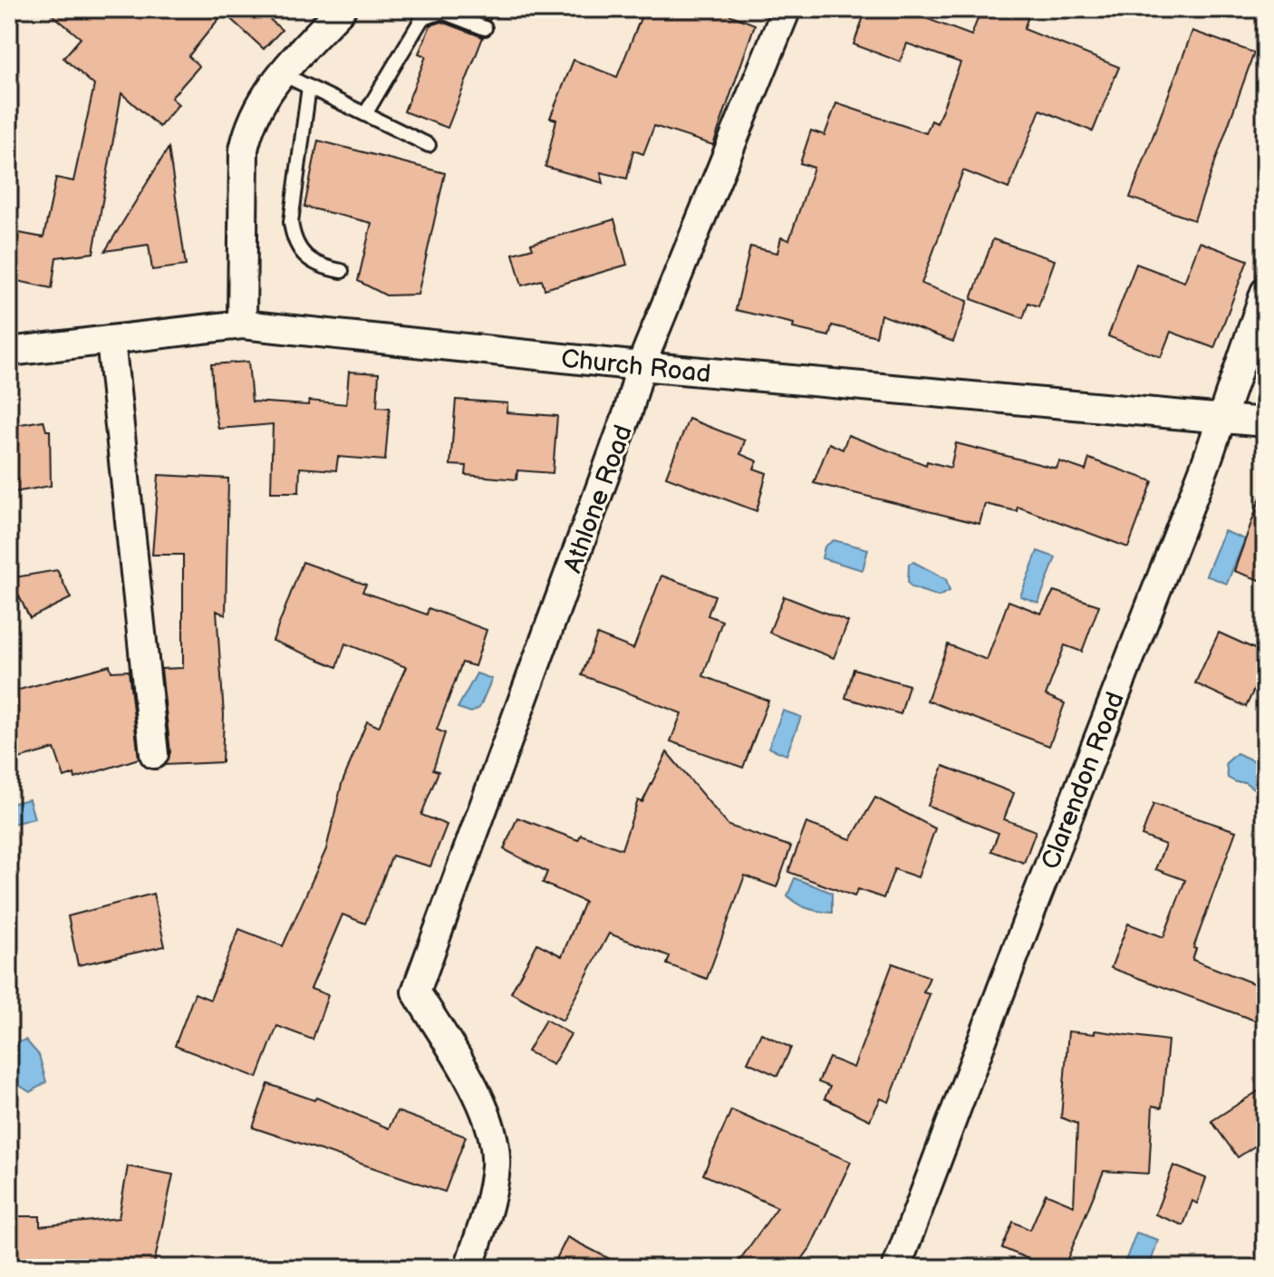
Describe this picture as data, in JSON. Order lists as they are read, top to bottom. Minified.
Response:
{"streets":{"street":["Church Road","Athlone Road","Clarendon Road"]},"crossings":[["Church Road","Athlone Road"],["Church Road","Clarendon Road"]]}
